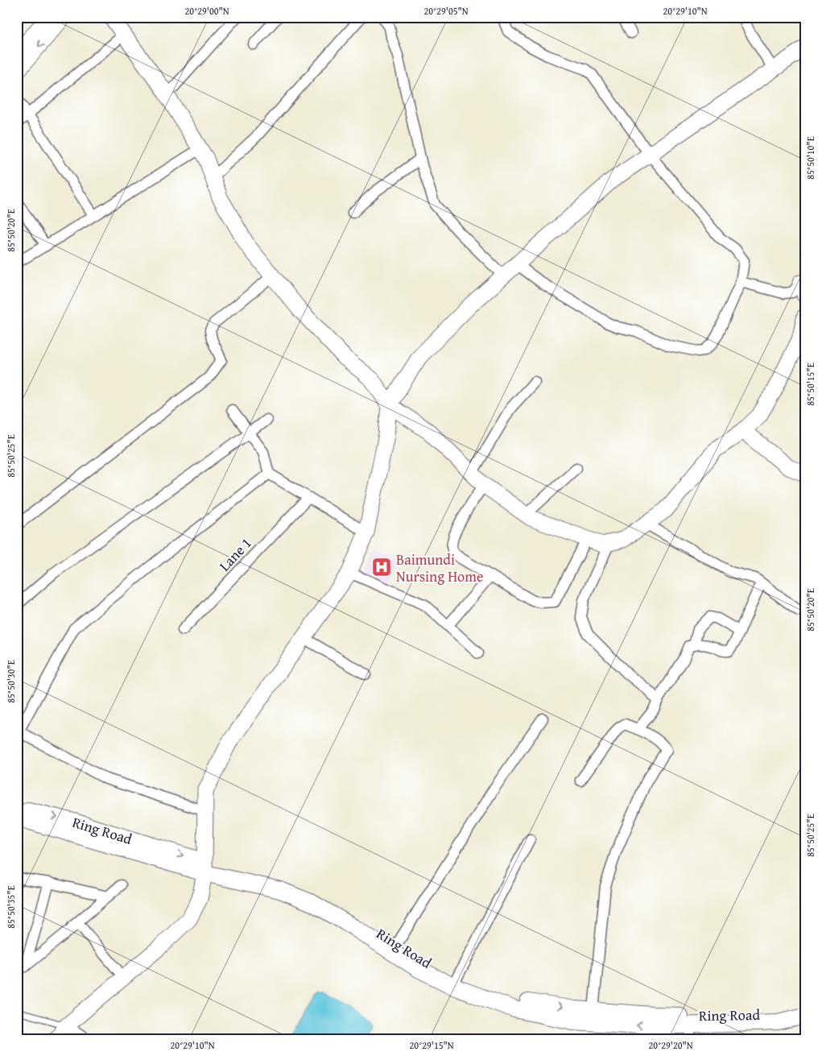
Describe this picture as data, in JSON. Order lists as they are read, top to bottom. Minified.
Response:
{"streets":{"main road":["Ring Road"],"street":["Lane 1"]},"places":{"hospital":["Baimundi Nursing Home"]},"coordinates":["20°29'00\"N","20°29'05\"N","20°29'10\"N","85°50'10\"E","85°50'20\"E","85°50'15\"E","85°50'25\"E","85°50'30\"E","85°50'35\"E","20°29'15\"N","20°29'20\"N"]}
